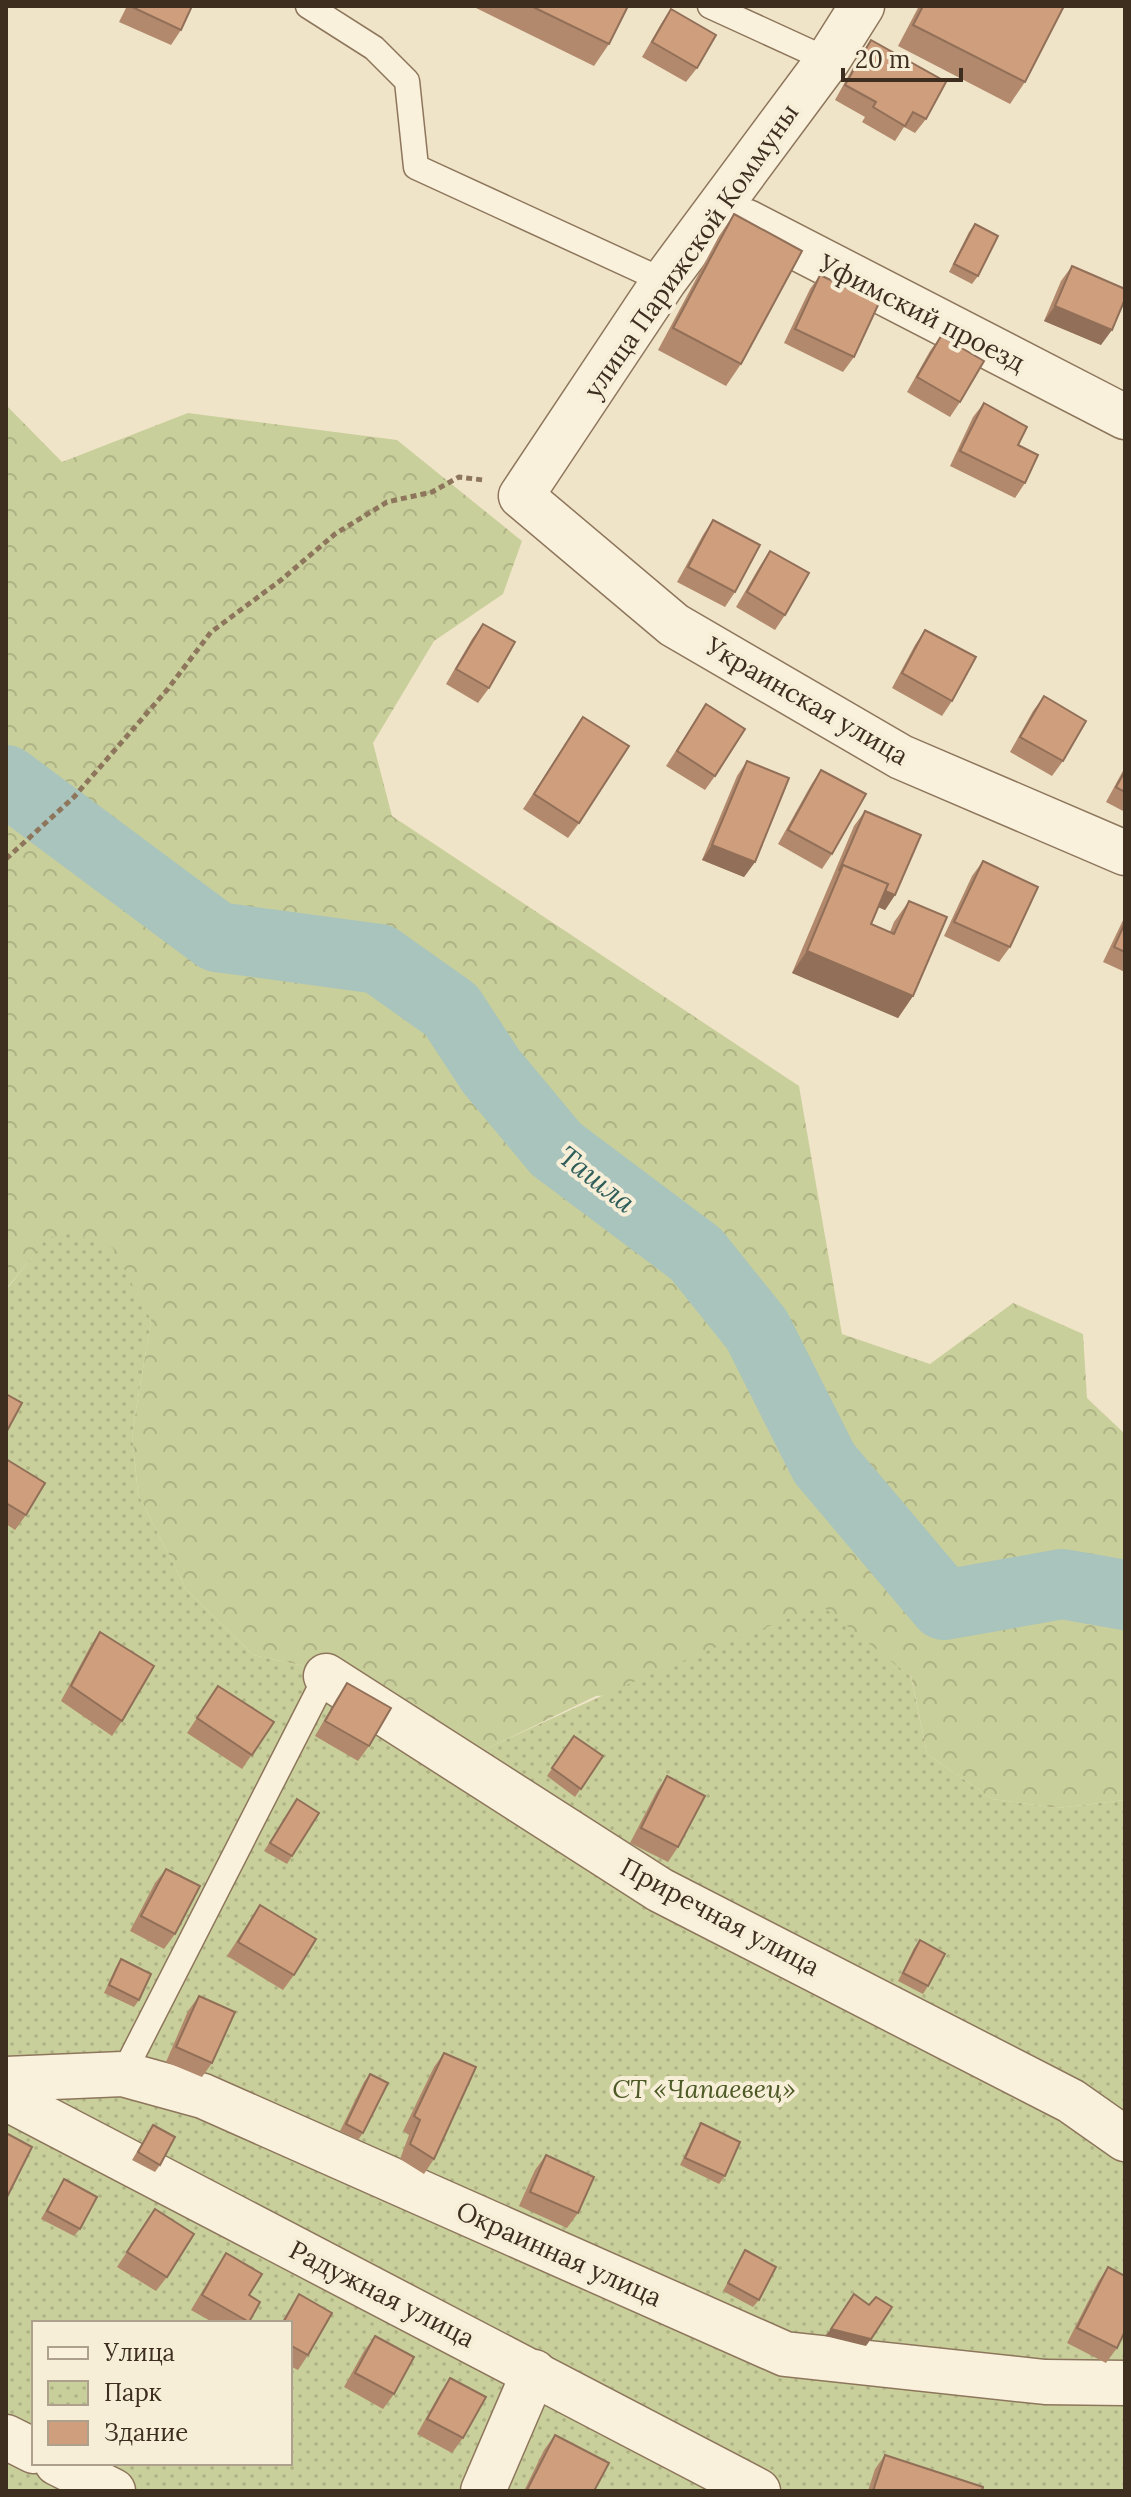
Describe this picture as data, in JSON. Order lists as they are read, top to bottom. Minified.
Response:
{"streets":{"street":["улица Парижской Коммуны","Уфимский проезд","Украинская улица","Приречная улица","Окраинная улица","Радужная улица"]},"crossings":[["улица Парижской Коммуны","Уфимский проезд"],["улица Парижской Коммуны","Украинская улица"]],"water":["Ташла"],"parks":["СТ «Чапаевец»"],"legend":["Улица","Парк","Здание"],"scale_bar":"20 m"}
